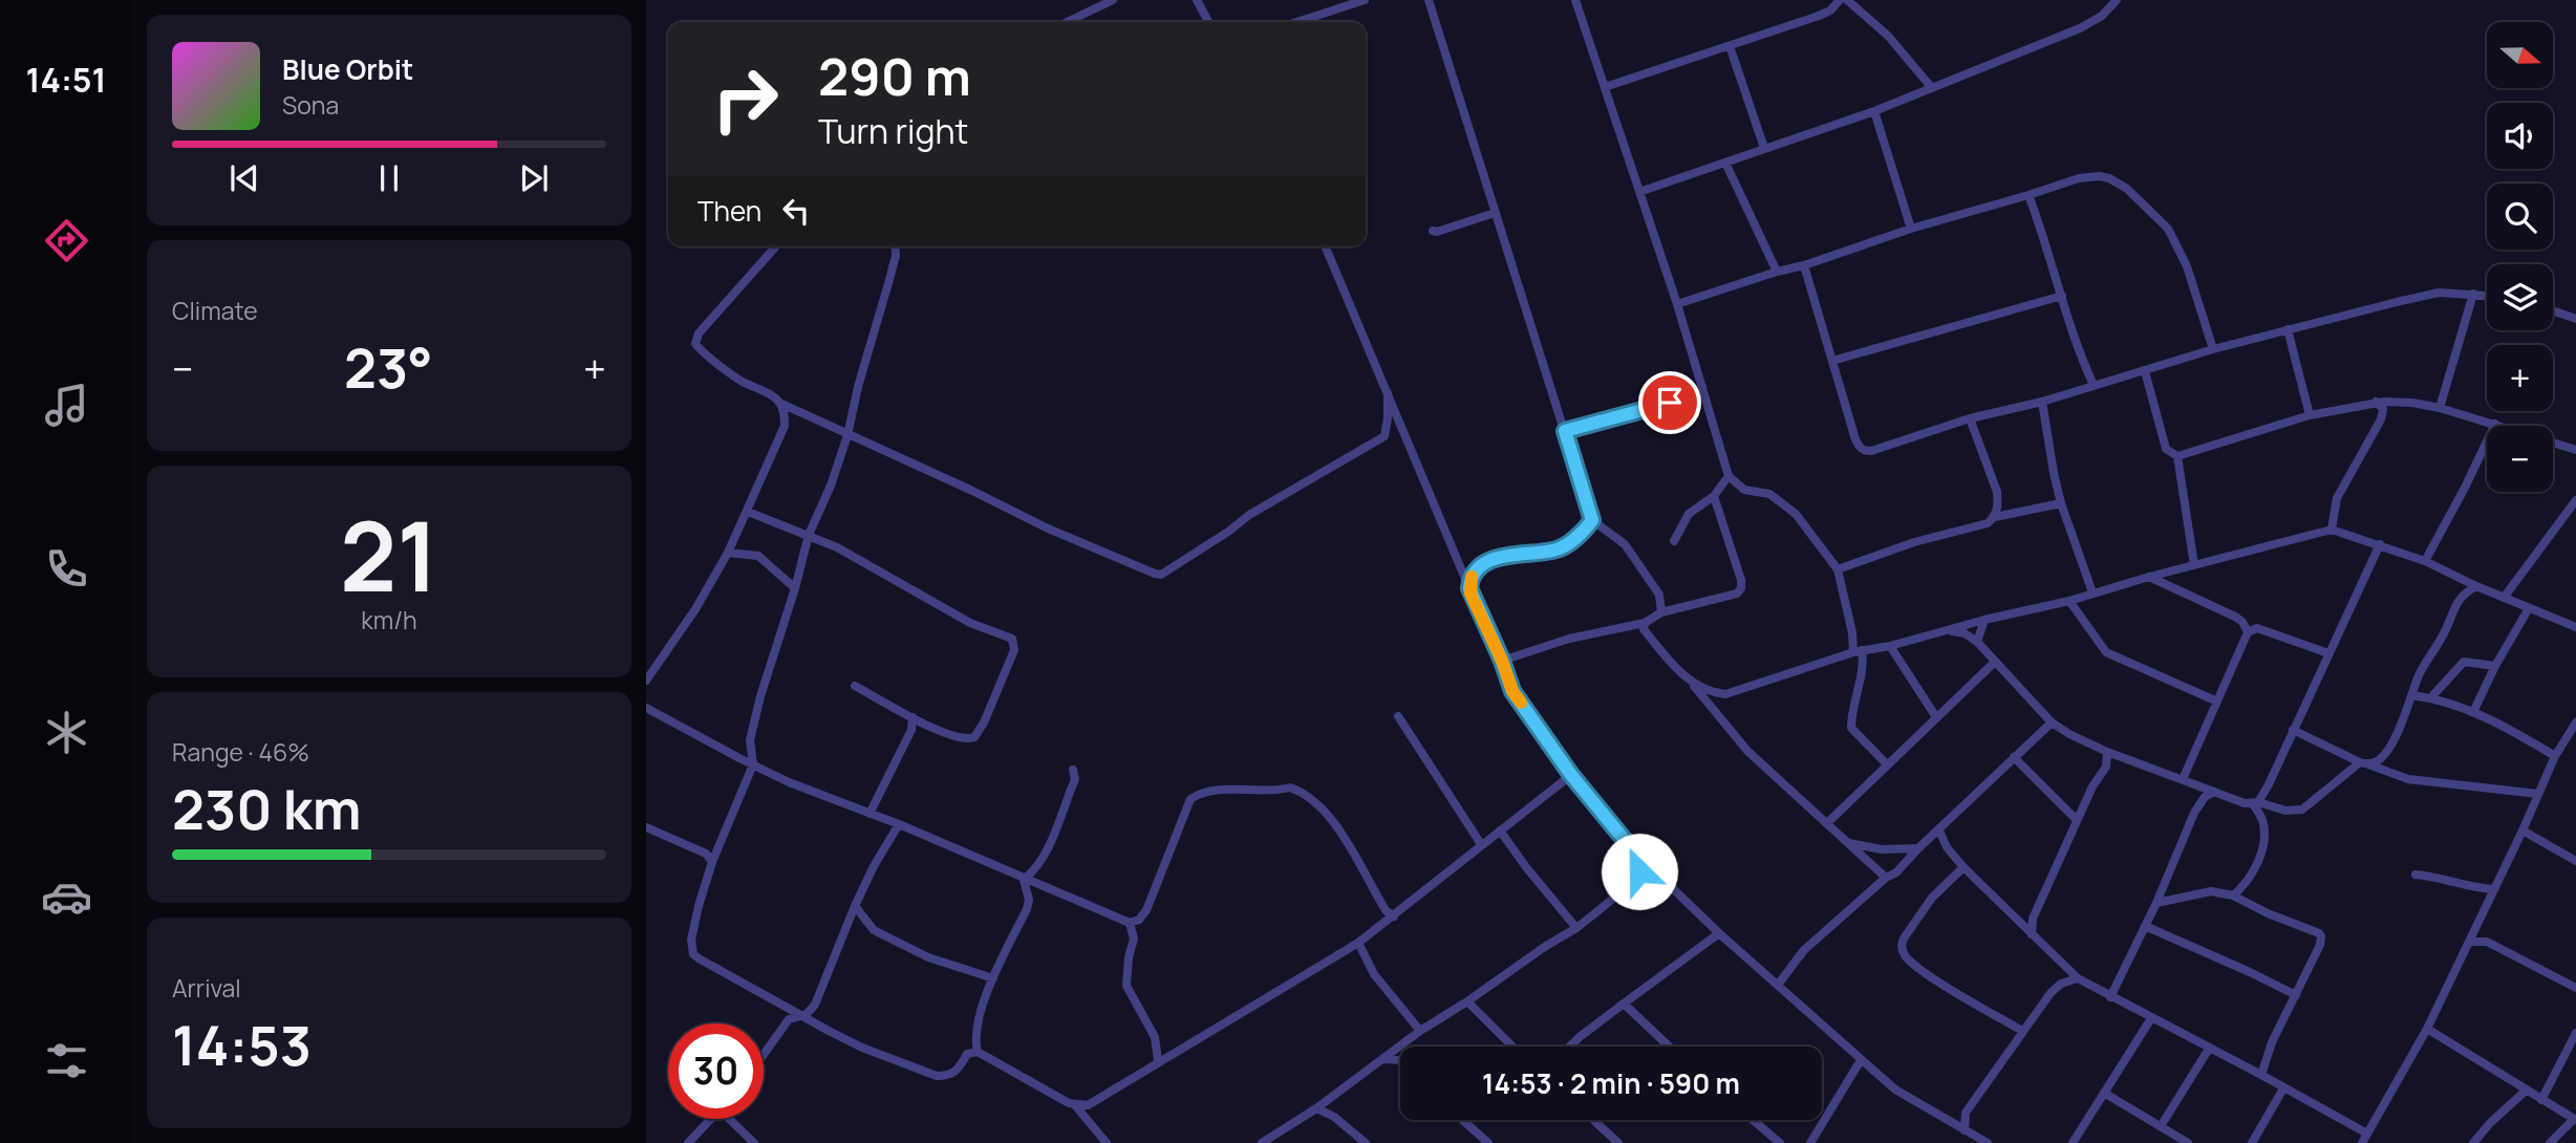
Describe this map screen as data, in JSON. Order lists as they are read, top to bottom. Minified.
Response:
{"north":"right","page":{"tabs":"14:51","map_buttons":["+","−"],"turn":["290 m","Turn right"],"song":["Blue Orbit","Sona"],"then":"Then","tile":["Climate",["21","km/h"],["Range · 46%","230 km"],["Arrival","14:53"]],"heat":["−","23°","+"],"limit":"30","trip":"14:53 · 2 min · 590 m"}}
